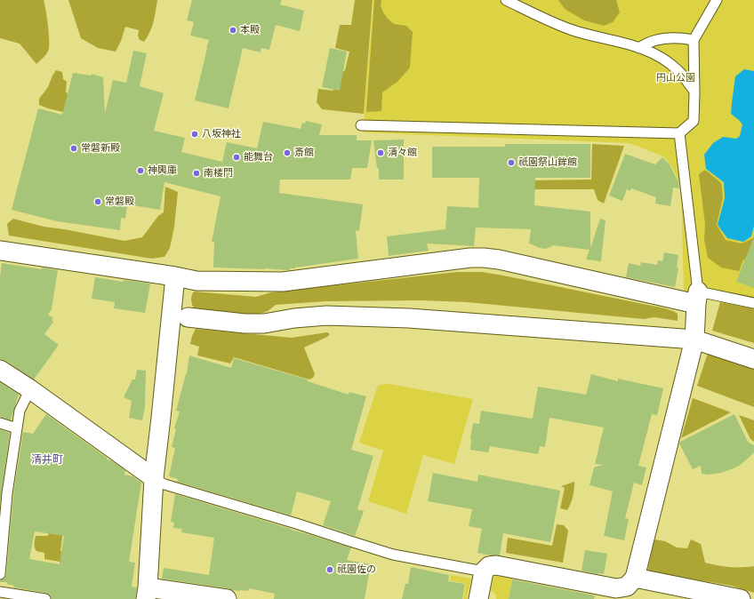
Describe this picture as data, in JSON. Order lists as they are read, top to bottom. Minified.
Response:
{"districts":["清井町"],"parks":["円山公園"],"places":["本殿","八坂神社","常磐新殿","斎館","清々館","能舞台","祇園祭山鉾館","神輿庫","南楼門","常磐殿","祇園佐の"]}
